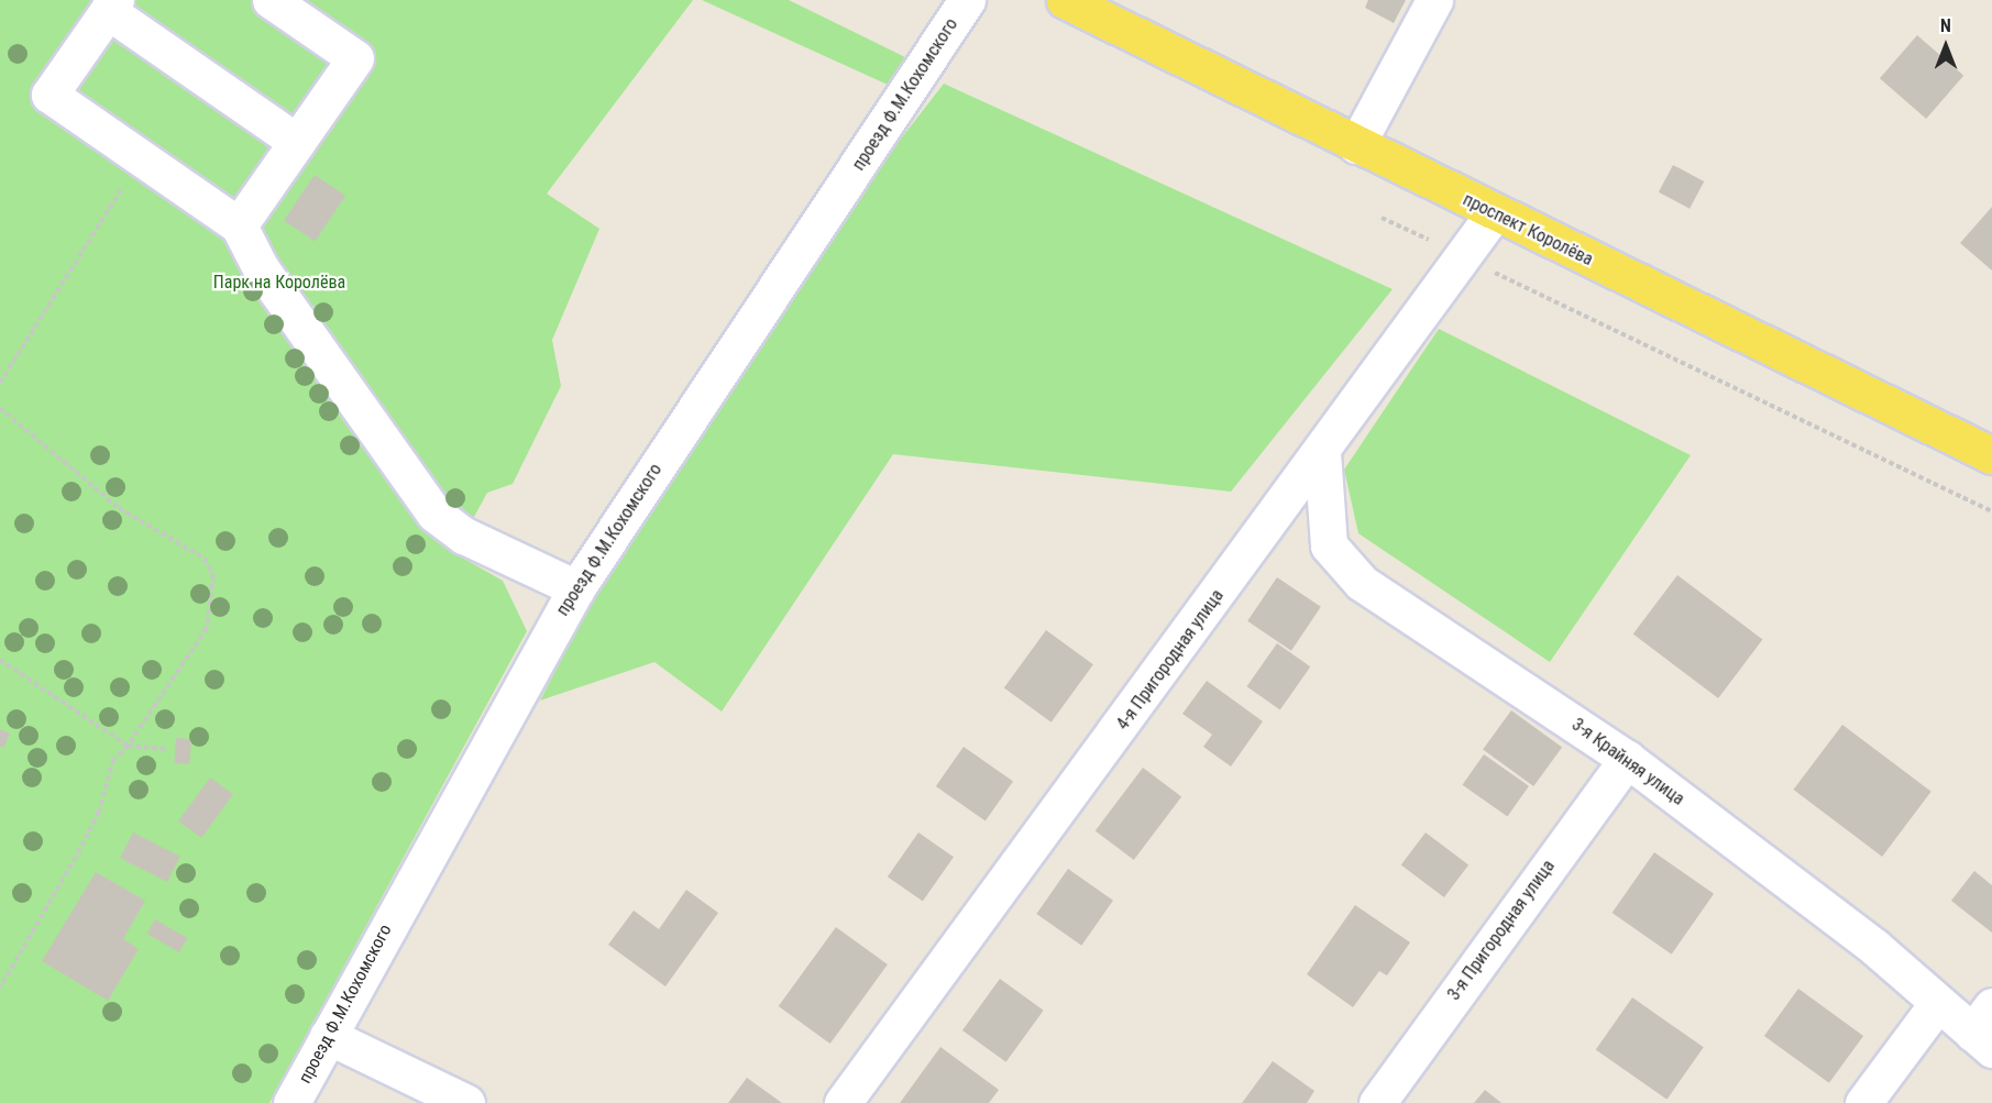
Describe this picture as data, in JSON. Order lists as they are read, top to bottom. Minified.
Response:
{"streets":{"main road":["проспект Королёва"],"street":["проезд Ф.М.Кохомского","4-я Пригородная улица","3-я Крайняя улица","3-я Пригородная улица"]},"crossings":[["проспект Королёва","4-я Пригородная улица"],["4-я Пригородная улица","3-я Крайняя улица"],["3-я Крайняя улица","3-я Пригородная улица"]],"parks":["Парк на Королёва"],"north":"top"}
